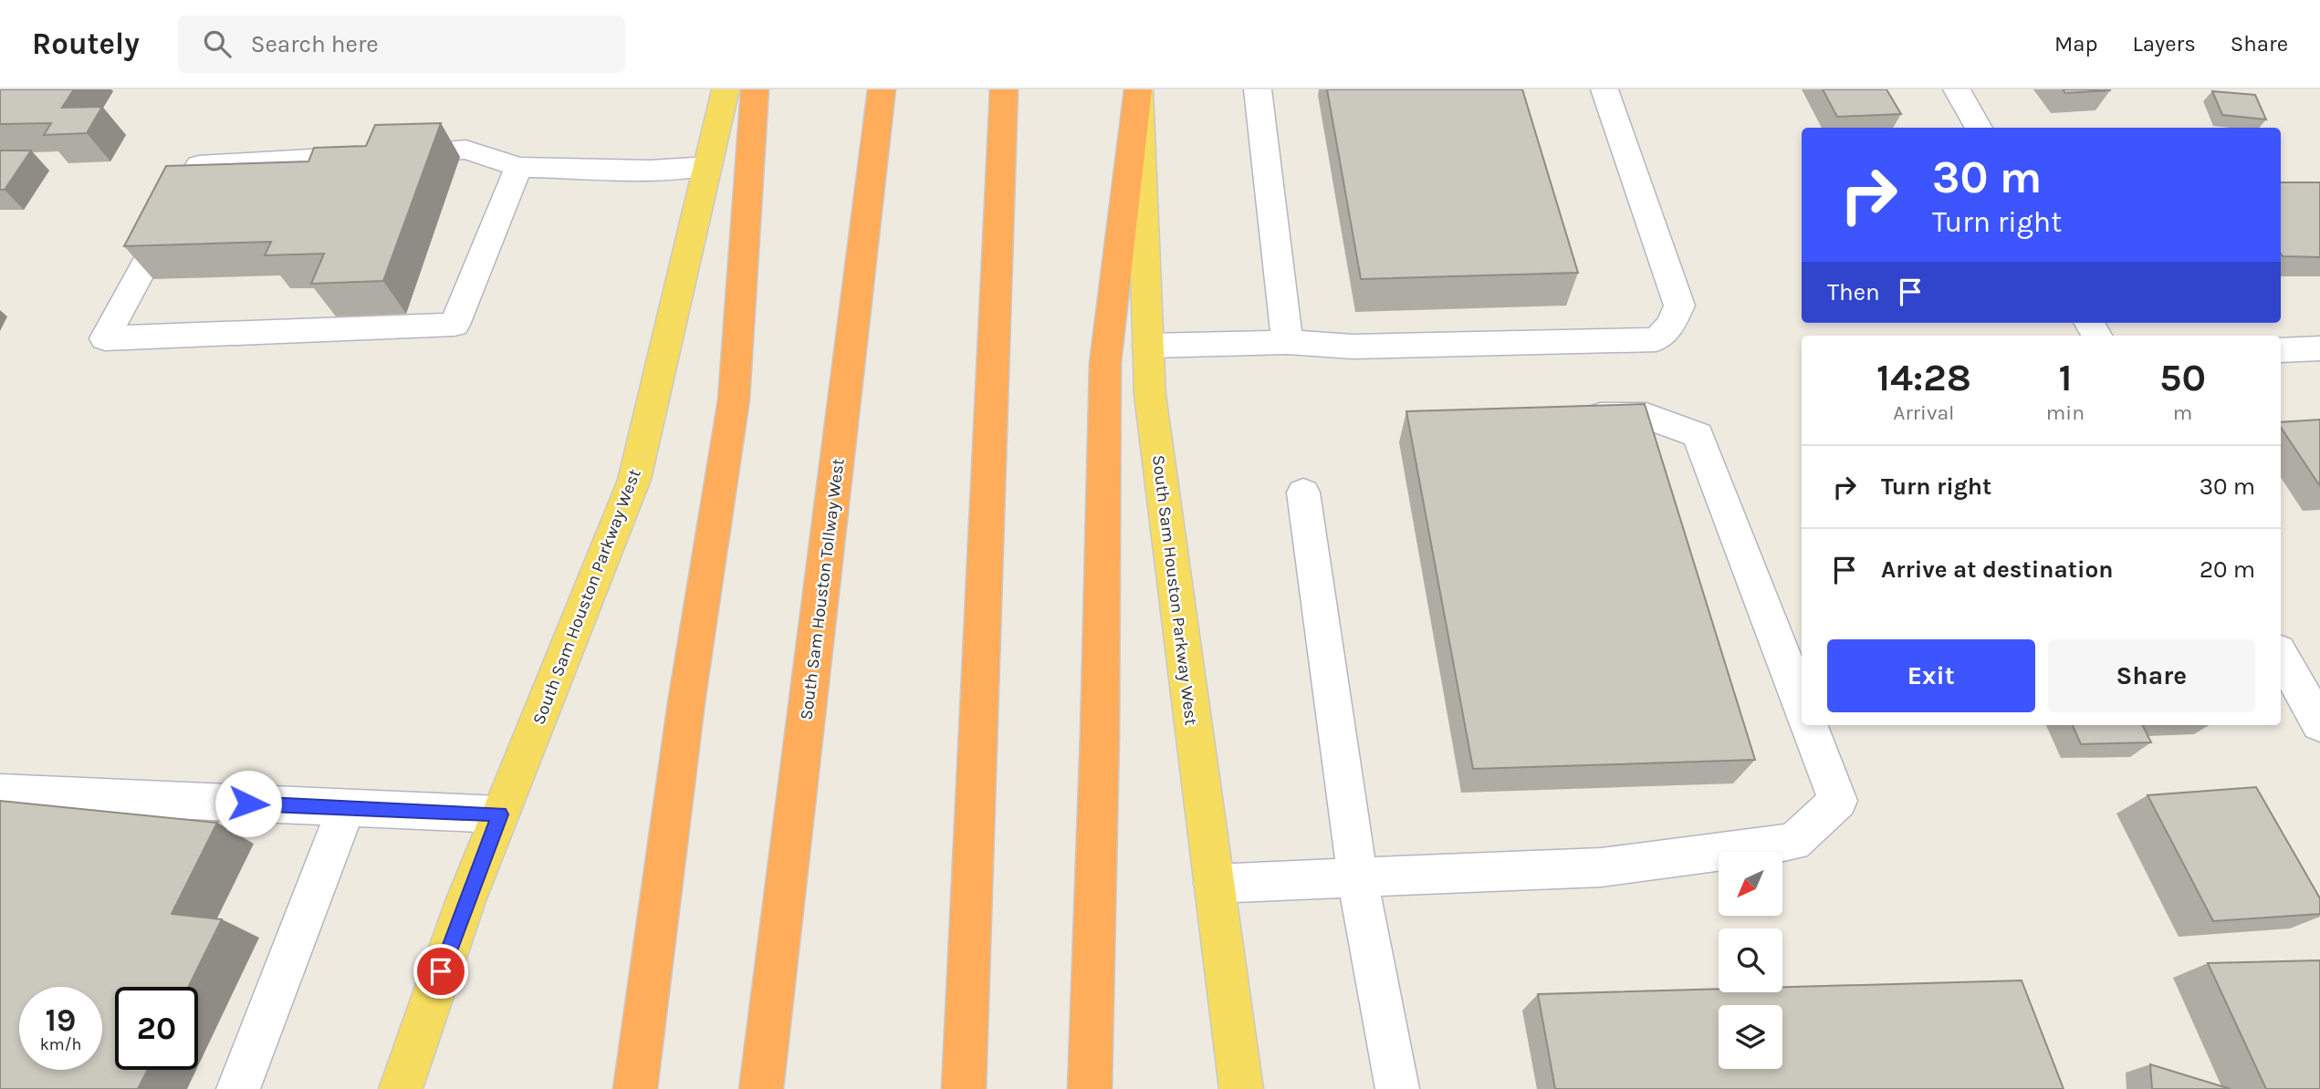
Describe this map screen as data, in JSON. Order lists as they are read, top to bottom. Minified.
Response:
{"streets":{"highway":["South Sam Houston Tollway West"],"main road":["South Sam Houston Parkway West"]},"north":"bottom left","page":{"header":"Routely","search":"Search here","nav":["Map","Layers","Share"],"turn":["30 m","Turn right"],"then":"Then","eta":["14:28","Arrival","1","min","50","m"],"list":[{"name":"Turn right","value":"30 m"},{"name":"Arrive at destination","value":"20 m"}],"buttons":["Exit","Share"],"speed":"19 km/h","limit":"20"}}
